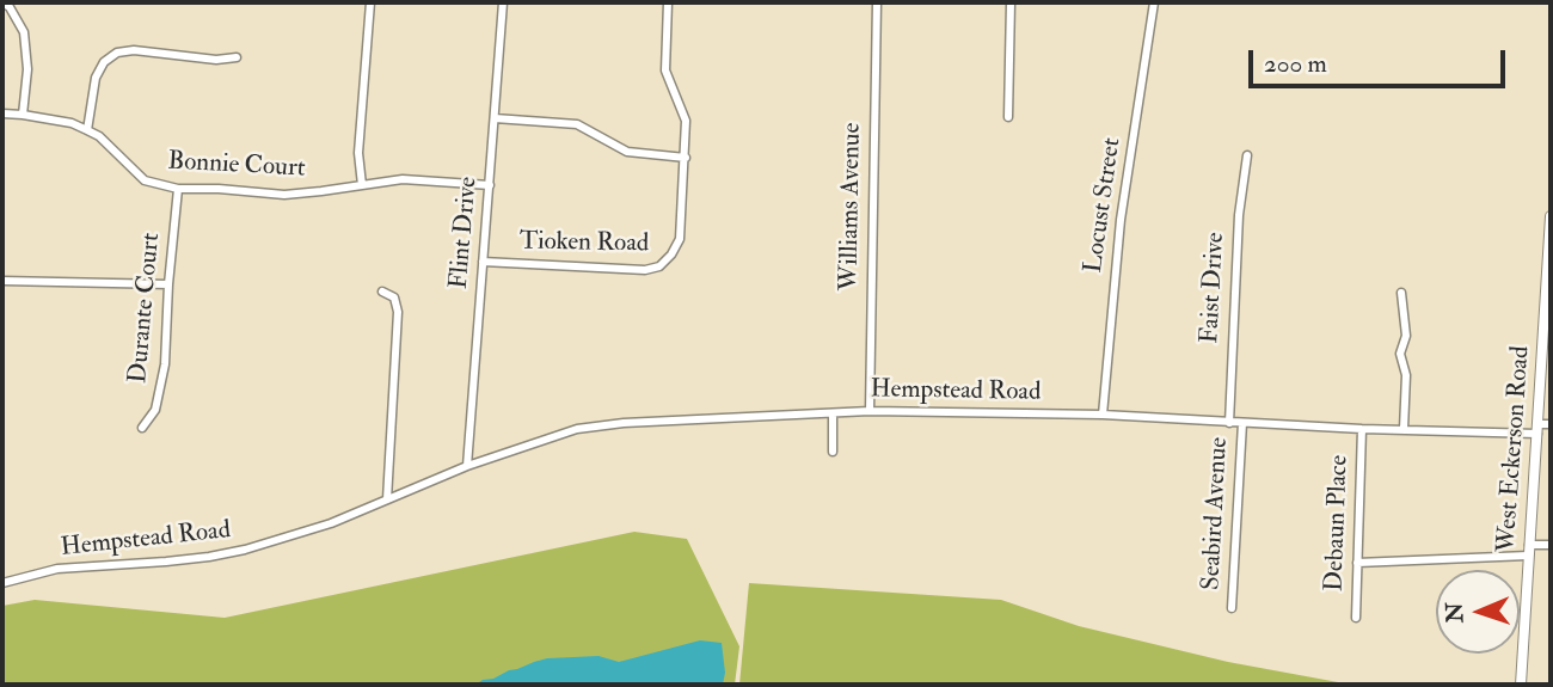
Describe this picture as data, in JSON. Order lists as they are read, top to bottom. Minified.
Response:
{"streets":{"street":["Bonnie Court","Locust Street","Williams Avenue","Flint Drive","Tioken Road","Faist Drive","Durante Court","Hempstead Road","West Eckerson Road","Seabird Avenue","Debaun Place"]},"crossings":[["Bonnie Court","Flint Drive"],["Bonnie Court","Durante Court"],["Locust Street","Hempstead Road"],["Williams Avenue","Hempstead Road"],["Flint Drive","Tioken Road"],["Flint Drive","Hempstead Road"],["Faist Drive","Hempstead Road"],["Hempstead Road","West Eckerson Road"],["Hempstead Road","Seabird Avenue"],["Hempstead Road","Debaun Place"]],"scale_bar":"200 m","north":"left"}
